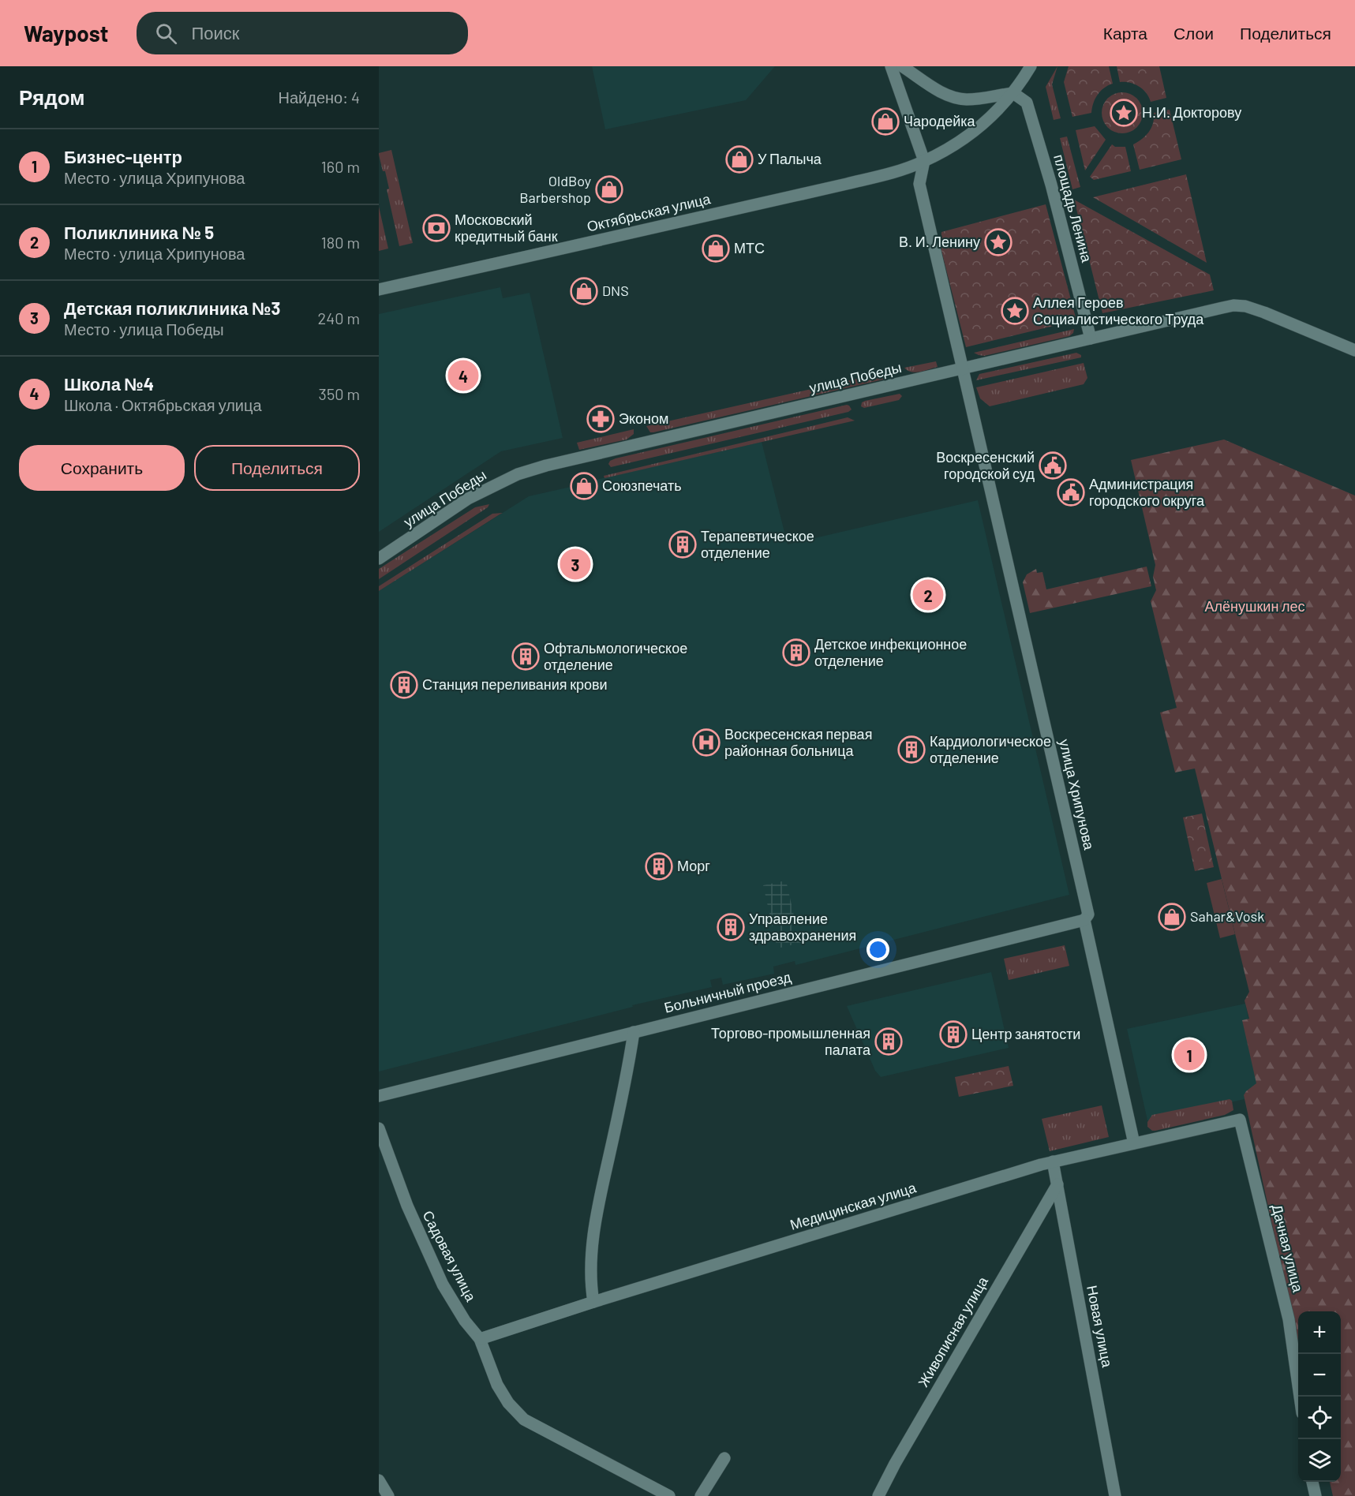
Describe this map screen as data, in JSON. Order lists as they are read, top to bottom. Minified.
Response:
{"streets":{"street":["площадь Ленина","Октябрьская улица","улица Победы","улица Хрипунова","Больничный проезд","Медицинская улица","Дачная улица","Садовая улица","Новая улица","Живописная улица"]},"crossings":[["площадь Ленина","Октябрьская улица"],["площадь Ленина","улица Победы"],["улица Победы","улица Хрипунова"],["улица Хрипунова","Больничный проезд"],["улица Хрипунова","Медицинская улица"],["Медицинская улица","Дачная улица"],["Медицинская улица","Садовая улица"],["Медицинская улица","Новая улица"],["Новая улица","Живописная улица"]],"parks":["Алёнушкин лес"],"places":{"place":["Н.И. Докторову","В. И. Ленину","Аллея Героев Социалистического Труда"],"shop":["Чародейка","У Палыча","OldBoy Barbershop","МТС","DNS","Союзпечать","Sahar&Vosk"],"bank":["Московский кредитный банк"],"pharmacy":["Эконом"],"public building":["Воскресенский городской суд","Администрация городского округа"],"building":["Терапевтическое отделение","Детское инфекционное отделение","Офтальмологическое отделение","Станция переливания крови","Кардиологическое отделение","Морг","Управление здравохранения","Центр занятости","Торгово-промышленная палата"],"hospital":["Воскресенская первая районная больница"]},"page":{"header":"Waypost","search":"Поиск","nav":["Карта","Слои","Поделиться"],"heading":["Рядом","Найдено: 4"],"list":[{"mark":"1","name":"Бизнес-центр","note":"Место · улица Хрипунова","value":"160 m"},{"mark":"2","name":"Поликлиника № 5","note":"Место · улица Хрипунова","value":"180 m"},{"mark":"3","name":"Детская поликлиника №3","note":"Место · улица Победы","value":"240 m"},{"mark":"4","name":"Школа №4","note":"Школа · Октябрьская улица","value":"350 m"}],"pins":["4","3","2","1"],"buttons":["Сохранить","Поделиться"],"map_buttons":["+","−"]}}
